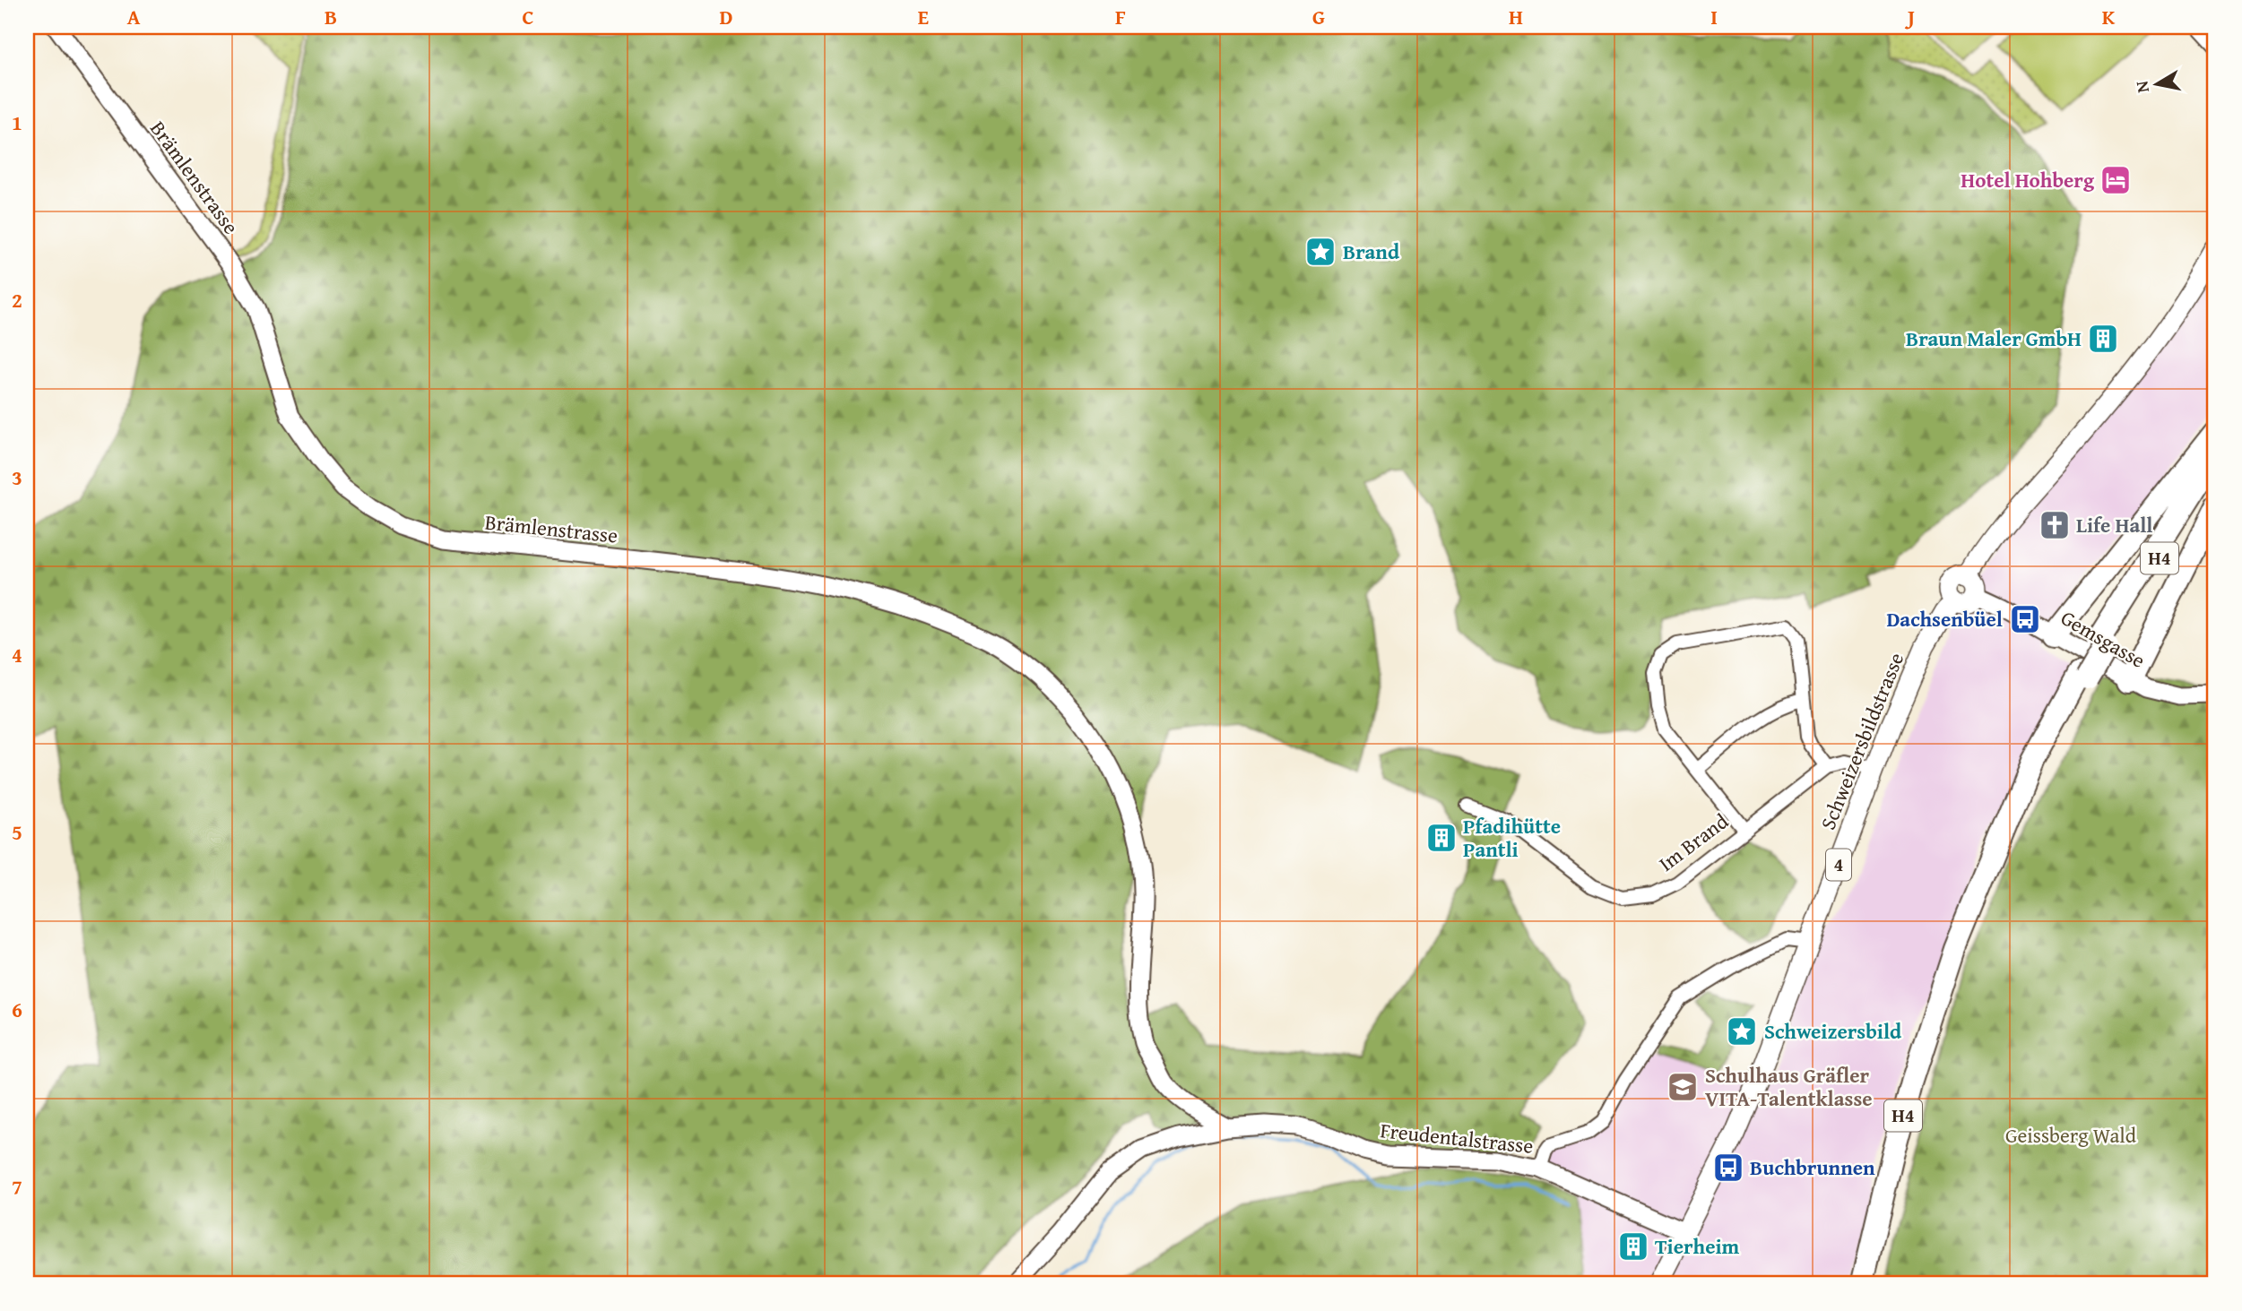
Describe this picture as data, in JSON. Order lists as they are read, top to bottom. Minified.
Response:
{"streets":{"highway":["H4"],"main road":["Schweizersbildstrasse","4"],"street":["Brämlenstrasse","Gemsgasse","Im Brand","Freudentalstrasse"]},"crossings":[["Brämlenstrasse","Freudentalstrasse"],["Gemsgasse","Schweizersbildstrasse"],["Gemsgasse","4"],["Schweizersbildstrasse","4"],["Schweizersbildstrasse","Freudentalstrasse"]],"parks":["Geissberg Wald"],"places":{"hotel":["Hotel Hohberg"],"place":["Brand","Schweizersbild"],"building":["Braun Maler GmbH","Pfadihütte Pantli","Tierheim"],"church":["Life Hall"],"bus stop":["Dachsenbüel","Buchbrunnen"],"school or university":["Schulhaus Gräfler VITA-Talentklasse"]},"north":"left","grid":{"columns":["A","B","C","D","E","F","G","H","I","J","K"],"rows":["1","2","3","4","5","6","7"]}}
